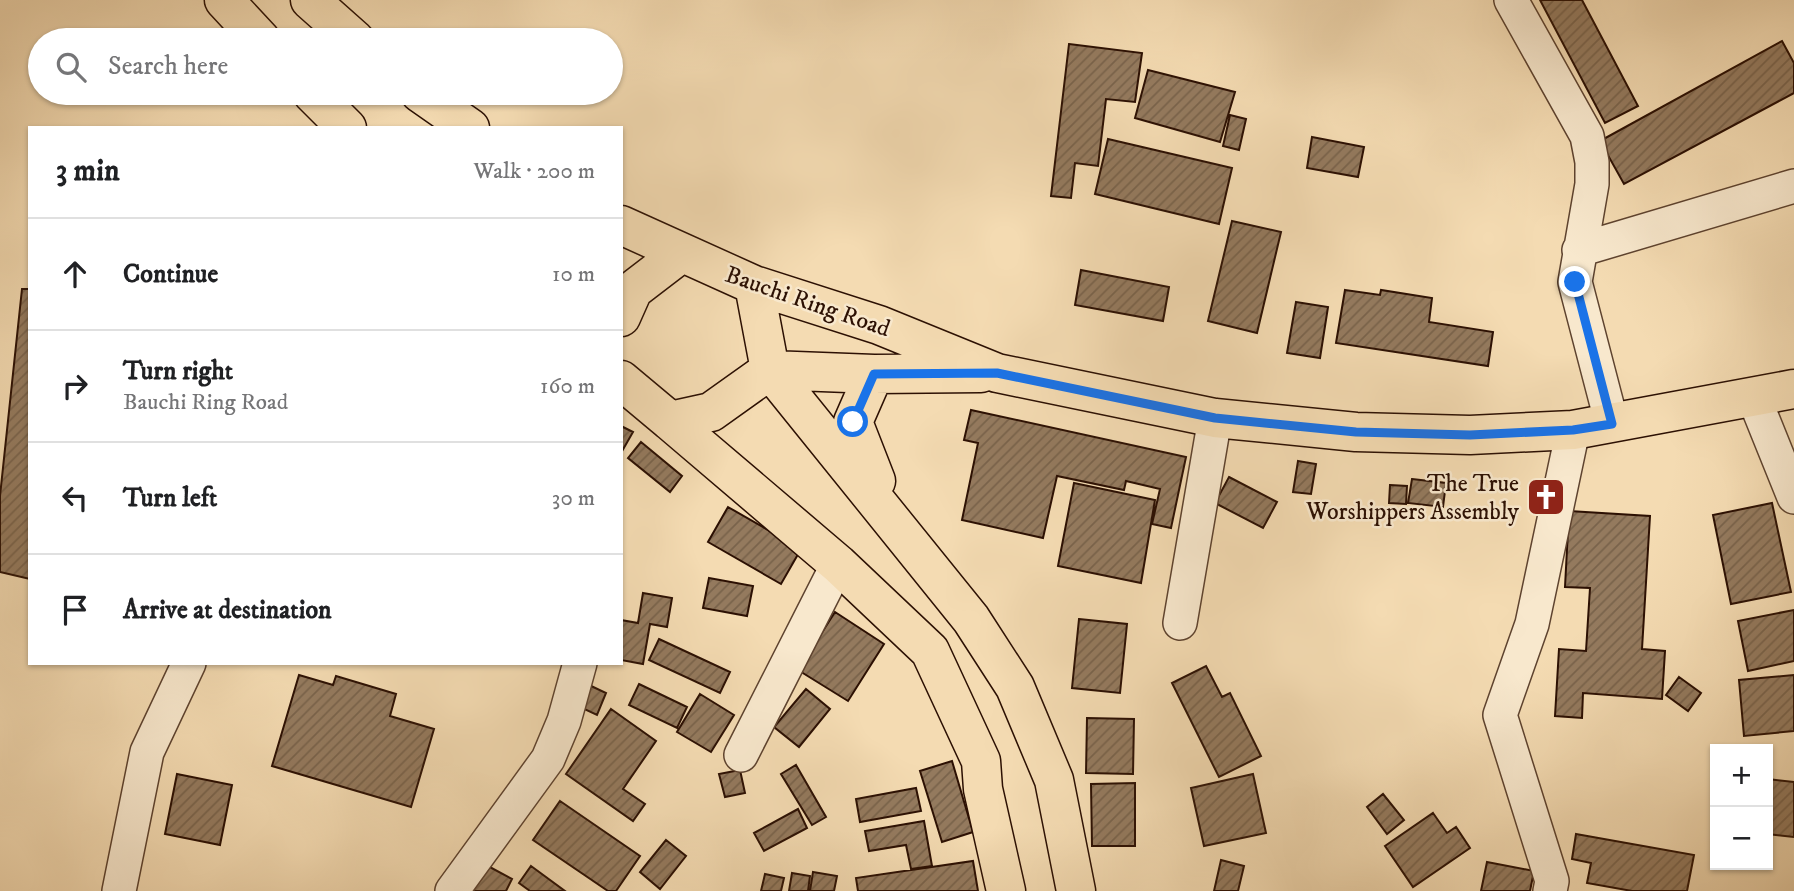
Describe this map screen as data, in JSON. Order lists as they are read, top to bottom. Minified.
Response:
{"streets":{"main road":["Bauchi Ring Road"]},"places":{"church":["The True Worshippers Assembly"]},"page":{"search":"Search here","heading":["3 min","Walk · 200 m"],"list":[["Continue","10 m"],["Turn right","Bauchi Ring Road","160 m"],["Turn left","30 m"],"Arrive at destination"],"map_buttons":["+","−"]}}
